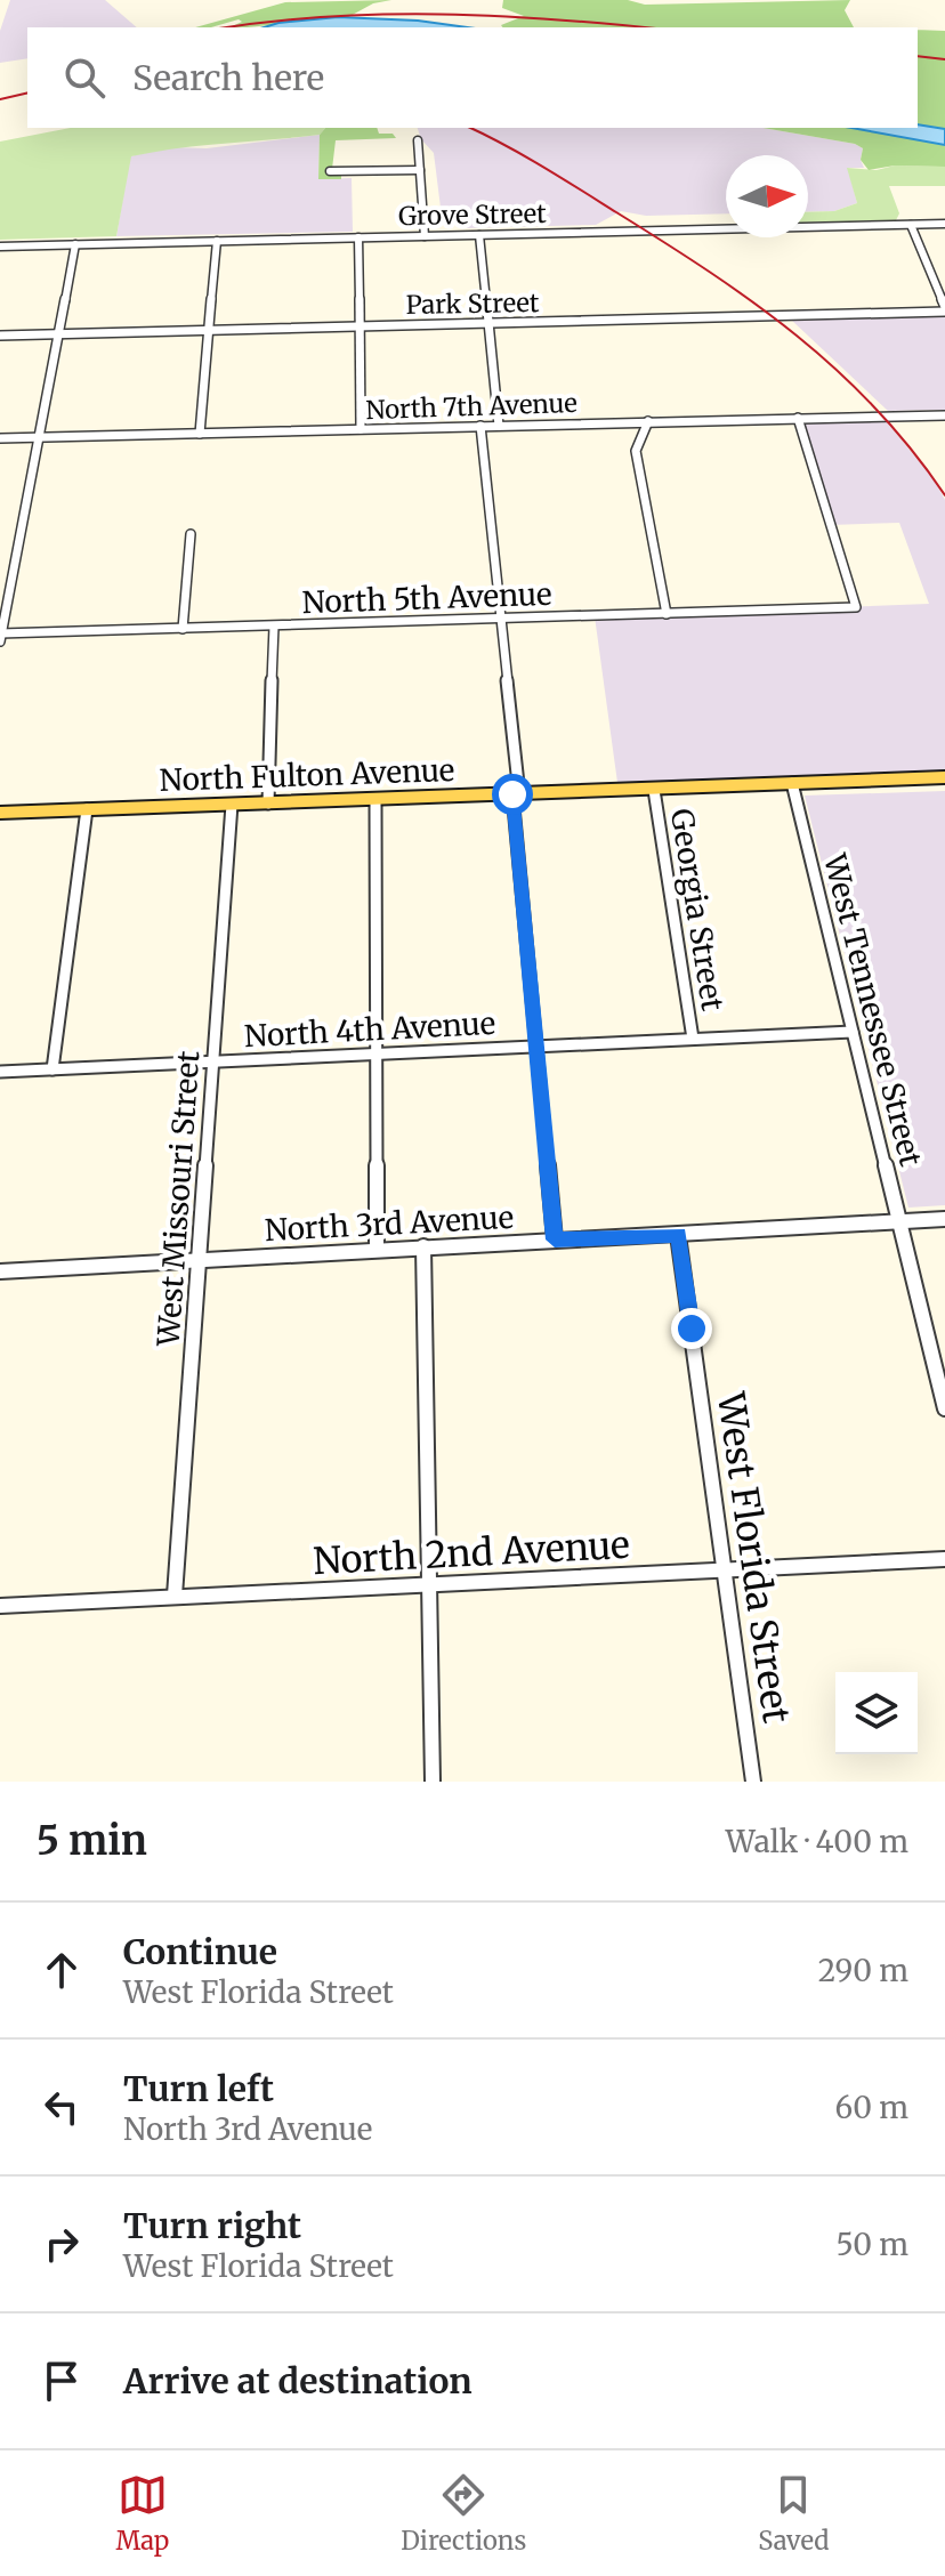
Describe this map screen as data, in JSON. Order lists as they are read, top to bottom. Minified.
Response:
{"streets":{"main road":["North Fulton Avenue"],"street":["Grove Street","Park Street","North 7th Avenue","North 5th Avenue","Georgia Street","West Tennessee Street","North 4th Avenue","West Missouri Street","North 3rd Avenue","North 2nd Avenue","West Florida Street"]},"crossings":[["North 7th Avenue","North 5th Avenue"],["North Fulton Avenue","Georgia Street"],["North Fulton Avenue","West Tennessee Street"],["North Fulton Avenue","West Missouri Street"],["Georgia Street","North 4th Avenue"],["West Tennessee Street","North 4th Avenue"],["West Tennessee Street","North 3rd Avenue"],["North 4th Avenue","West Missouri Street"],["West Missouri Street","North 3rd Avenue"],["West Missouri Street","North 2nd Avenue"],["North 3rd Avenue","West Florida Street"],["North 2nd Avenue","West Florida Street"]],"north":"right","page":{"search":"Search here","heading":["5 min","Walk · 400 m"],"list":[["Continue","West Florida Street","290 m"],["Turn left","North 3rd Avenue","60 m"],["Turn right","West Florida Street","50 m"],"Arrive at destination"],"nav":["Map","Directions","Saved"]}}
